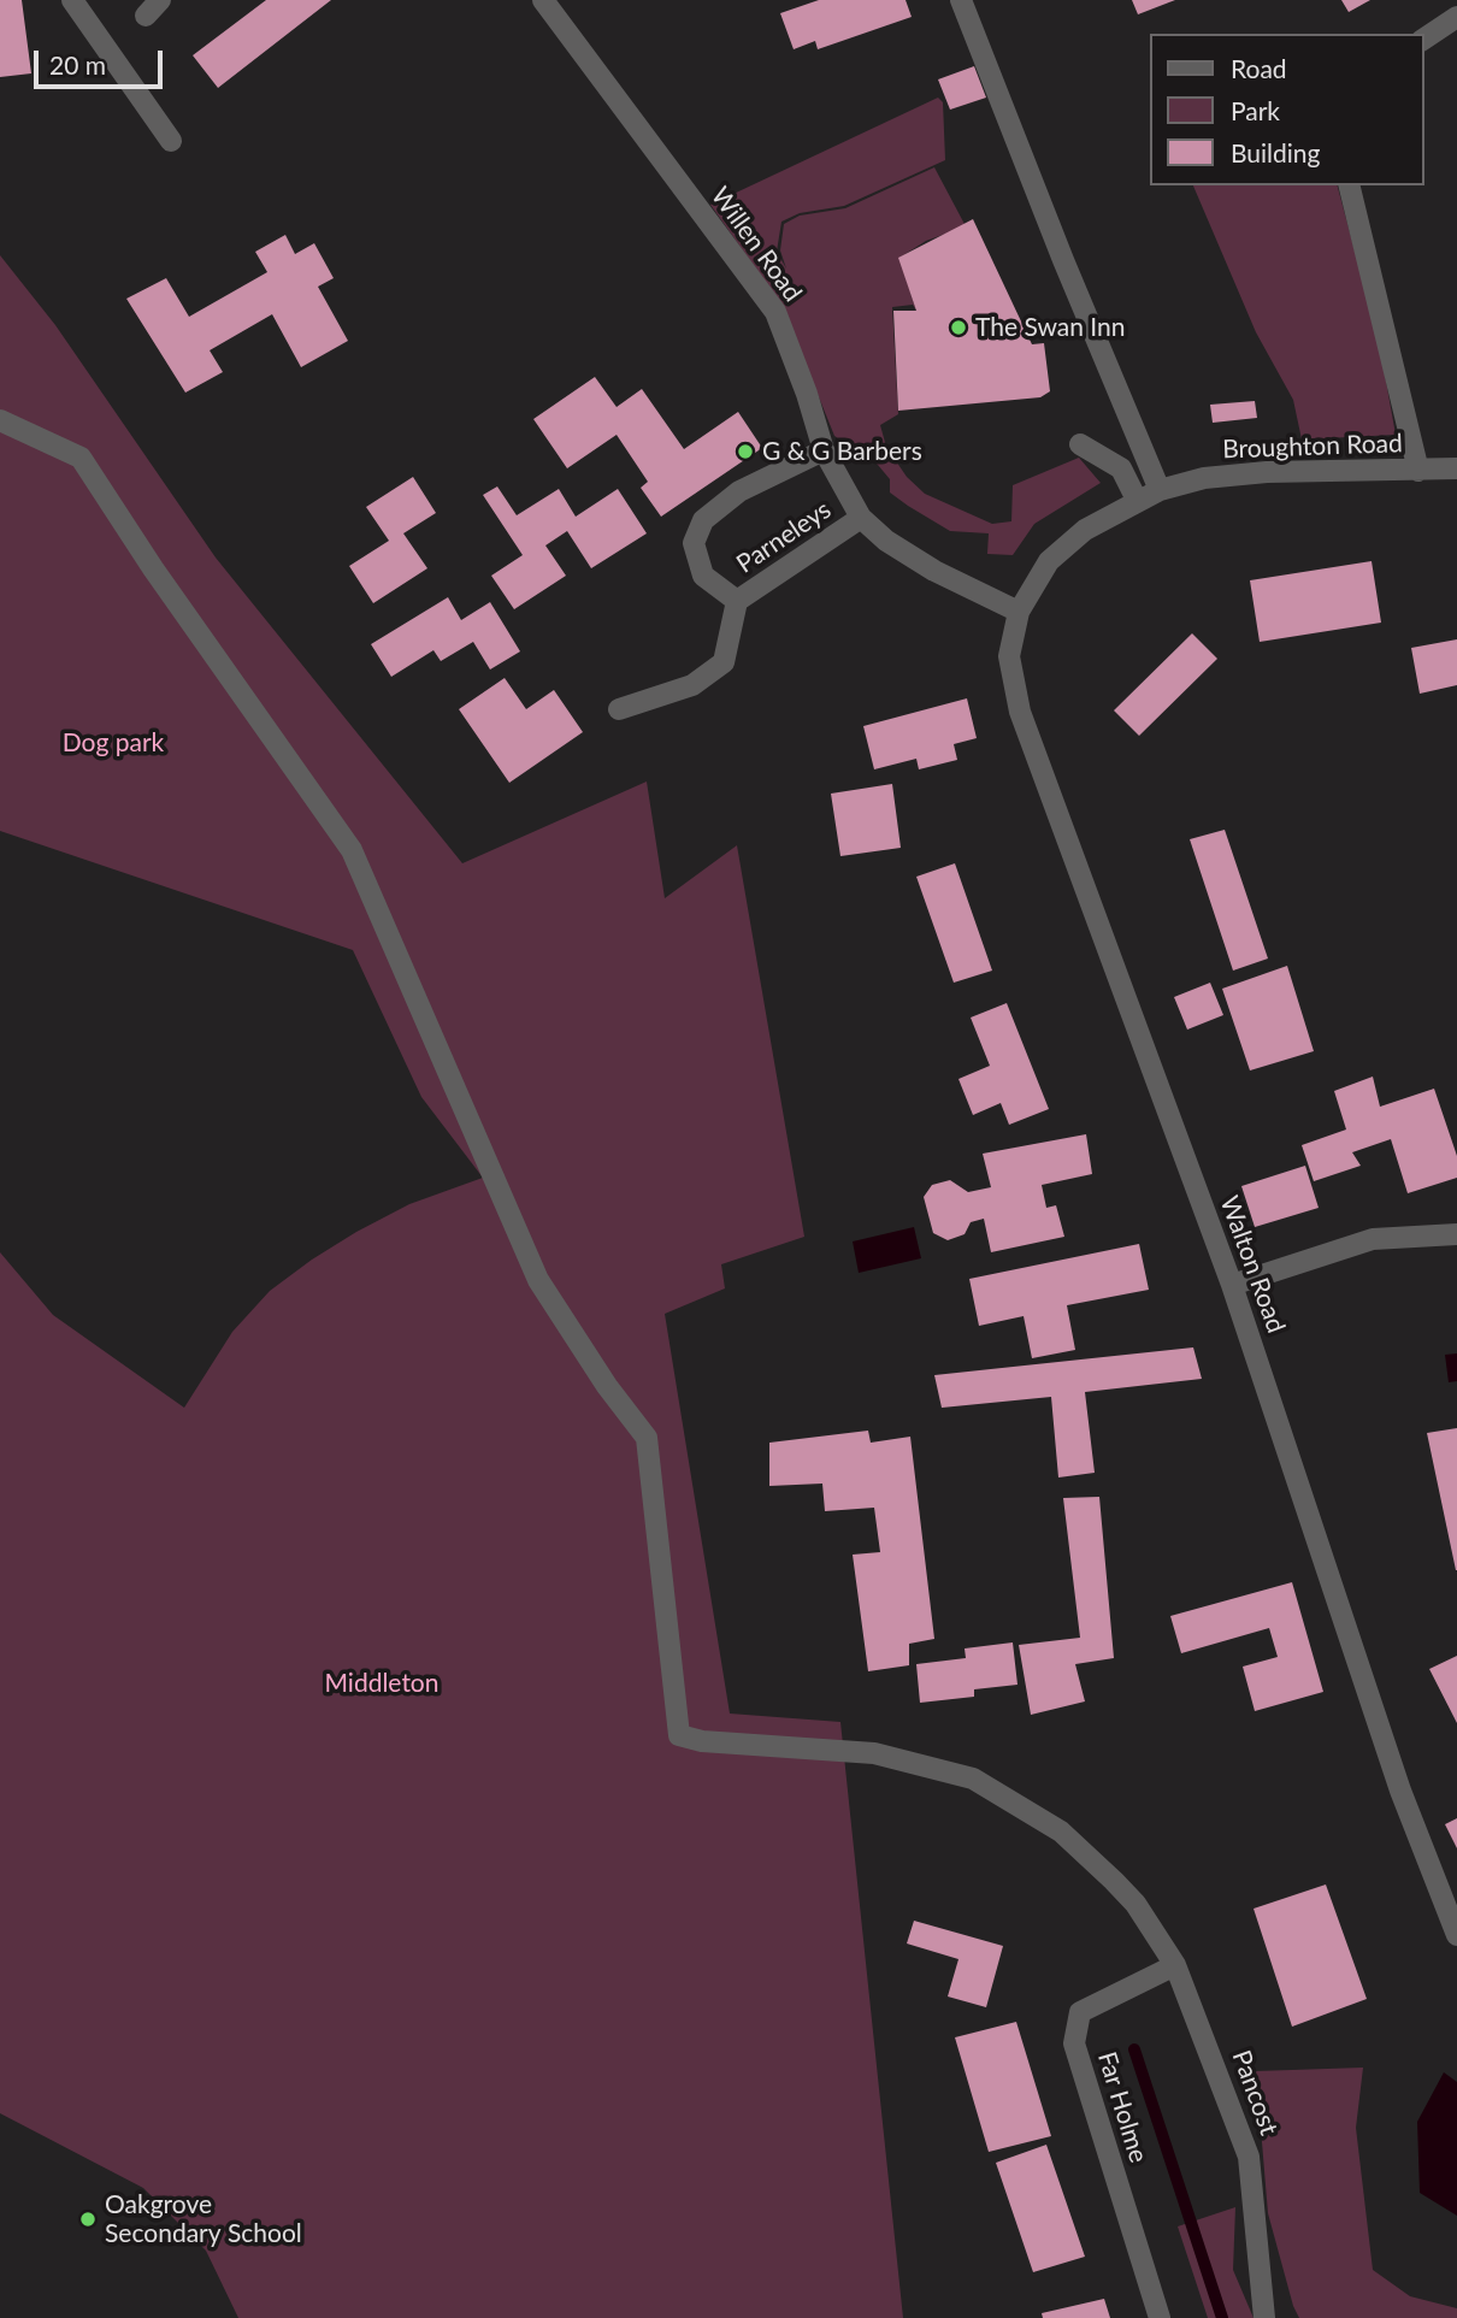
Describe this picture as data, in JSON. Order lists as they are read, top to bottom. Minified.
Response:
{"streets":{"street":["Willen Road","Broughton Road","Parneleys","Walton Road","Pancost","Far Holme"]},"crossings":[["Willen Road","Broughton Road"],["Willen Road","Parneleys"],["Willen Road","Walton Road"],["Broughton Road","Walton Road"],["Pancost","Far Holme"]],"parks":["Dog park","Middleton"],"places":["The Swan Inn","G & G Barbers","Oakgrove Secondary School"],"legend":["Road","Park","Building"],"scale_bar":"20 m"}
